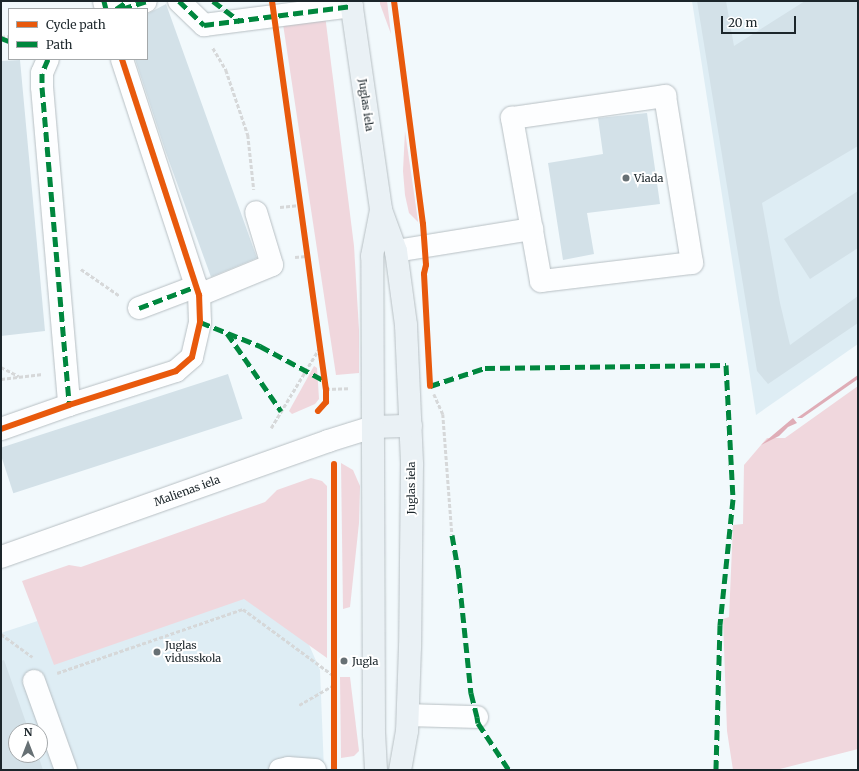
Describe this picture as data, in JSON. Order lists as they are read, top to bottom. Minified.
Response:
{"streets":{"main road":["Juglas iela"],"street":["Malienas iela"]},"crossings":[["Juglas iela","Malienas iela"]],"places":["Viada","Juglas vidusskola","Jugla"],"legend":["Cycle path","Path"],"scale_bar":"20 m","north":"top"}
